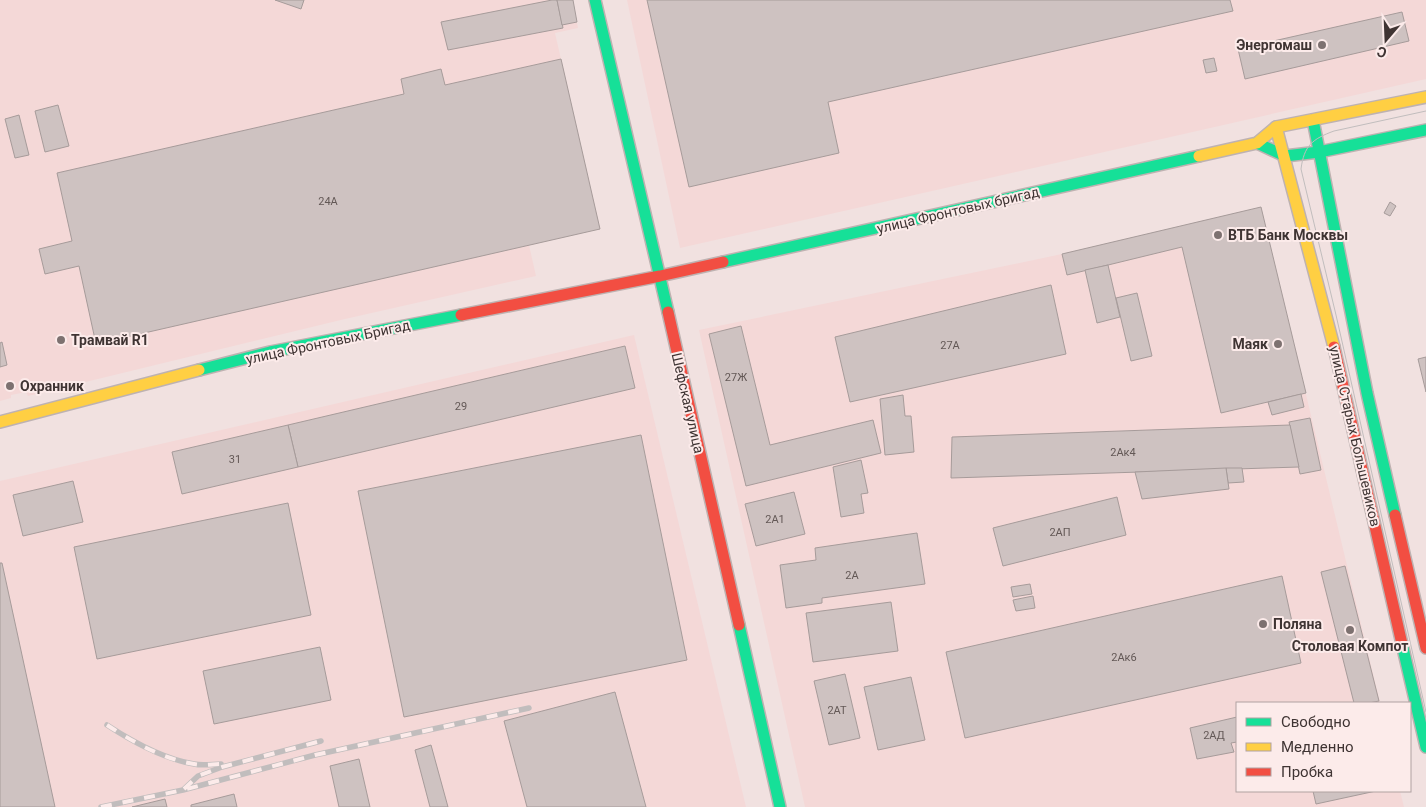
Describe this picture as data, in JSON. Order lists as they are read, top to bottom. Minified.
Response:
{"streets":{"main road":["улица Фронтовых бригад","улица Фронтовых Бригад","Шефская улица","улица Старых Большевиков"]},"crossings":[["улица Фронтовых бригад","улица Фронтовых Бригад"],["улица Фронтовых бригад","Шефская улица"],["улица Фронтовых бригад","улица Старых Большевиков"],["улица Фронтовых Бригад","Шефская улица"]],"places":["Энергомаш","ВТБ Банк Москвы","Трамвай R1","Маяк","Охранник","Поляна","Столовая Компот"],"house_numbers":["24А","27А","27Ж","29","2Ак4","31","2А1","2АП","2А","2Ак6","2АТ","2АД"],"legend":["Свободно","Медленно","Пробка"],"north":"bottom"}
